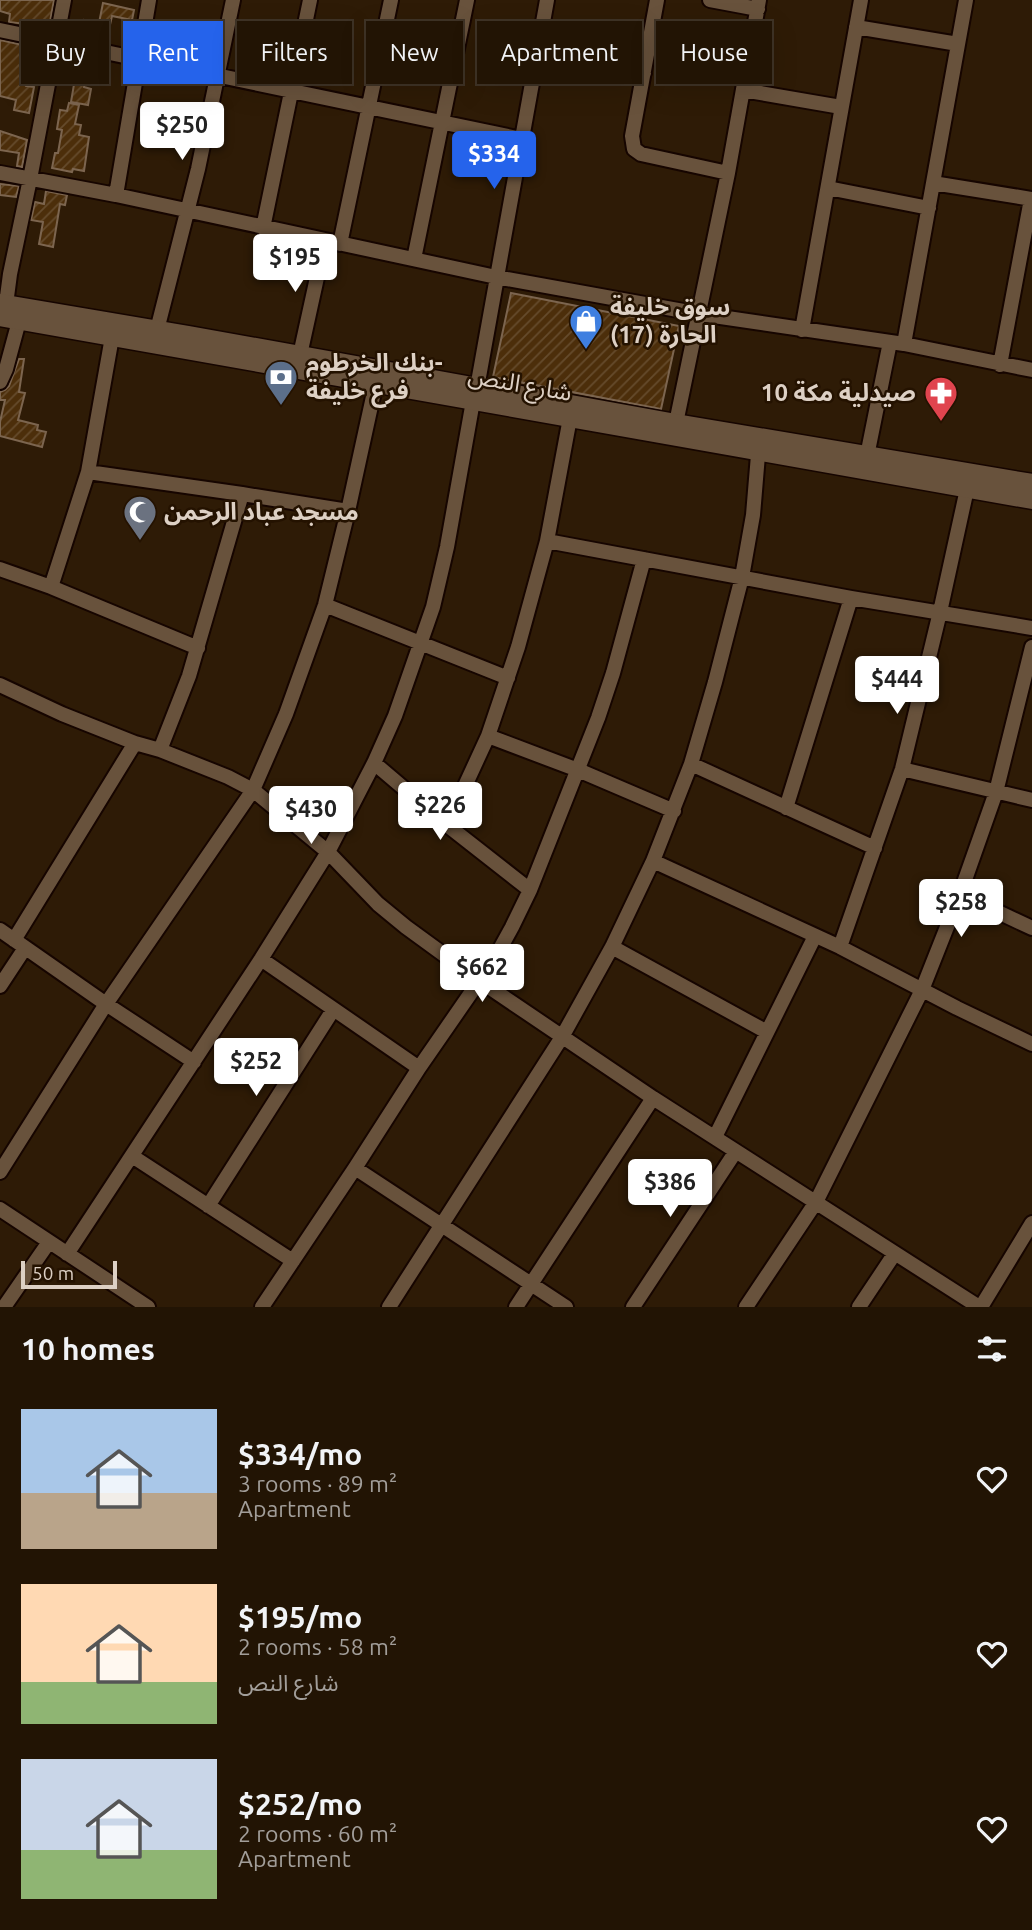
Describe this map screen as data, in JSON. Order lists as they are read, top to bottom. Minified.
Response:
{"streets":{"main road":["شارع النص"]},"places":{"shop":["سوق خليفة الحارة (17)"],"bank":["بنك الخرطوم- فرع خليفة"],"pharmacy":["صيدلية مكة 10"],"mosque":["مسجد عباد الرحمن"]},"scale_bar":"50 m","page":{"chip":["Buy","Rent","Filters","New","Apartment","House"],"price":["$250","$334","$195","$444","$226","$430","$258","$662","$252","$386"],"scale":"50 m","heading":"10 homes","list":[{"name":"$334/mo","note":"3 rooms · 89 m² · Apartment"},{"name":"$195/mo","note":"2 rooms · 58 m² · شارع النص"},{"name":"$252/mo","note":"2 rooms · 60 m² · Apartment"}]}}
